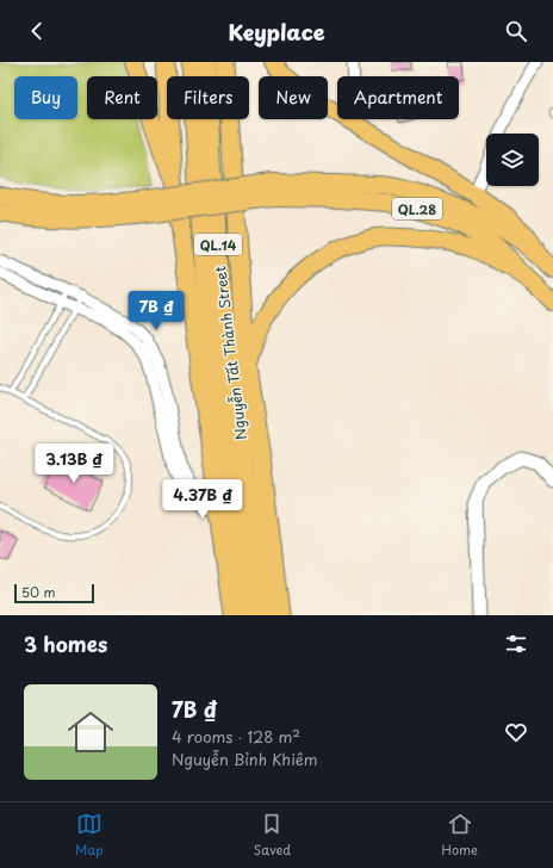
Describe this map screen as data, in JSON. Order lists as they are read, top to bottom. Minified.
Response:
{"streets":{"highway":["QL.14","Nguyễn Tất Thành Street"],"main road":["QL.28"]},"scale_bar":"50 m","page":{"header":"Keyplace","chip":["Buy","Rent","Filters","New","Apartment"],"price":["7B ₫","3.13B ₫","4.37B ₫"],"scale":"50 m","heading":"3 homes","list":[{"name":"7B ₫","note":"4 rooms · 128 m² · Nguyễn Bỉnh Khiêm"}],"tabs":["Map","Saved","Home"]}}
